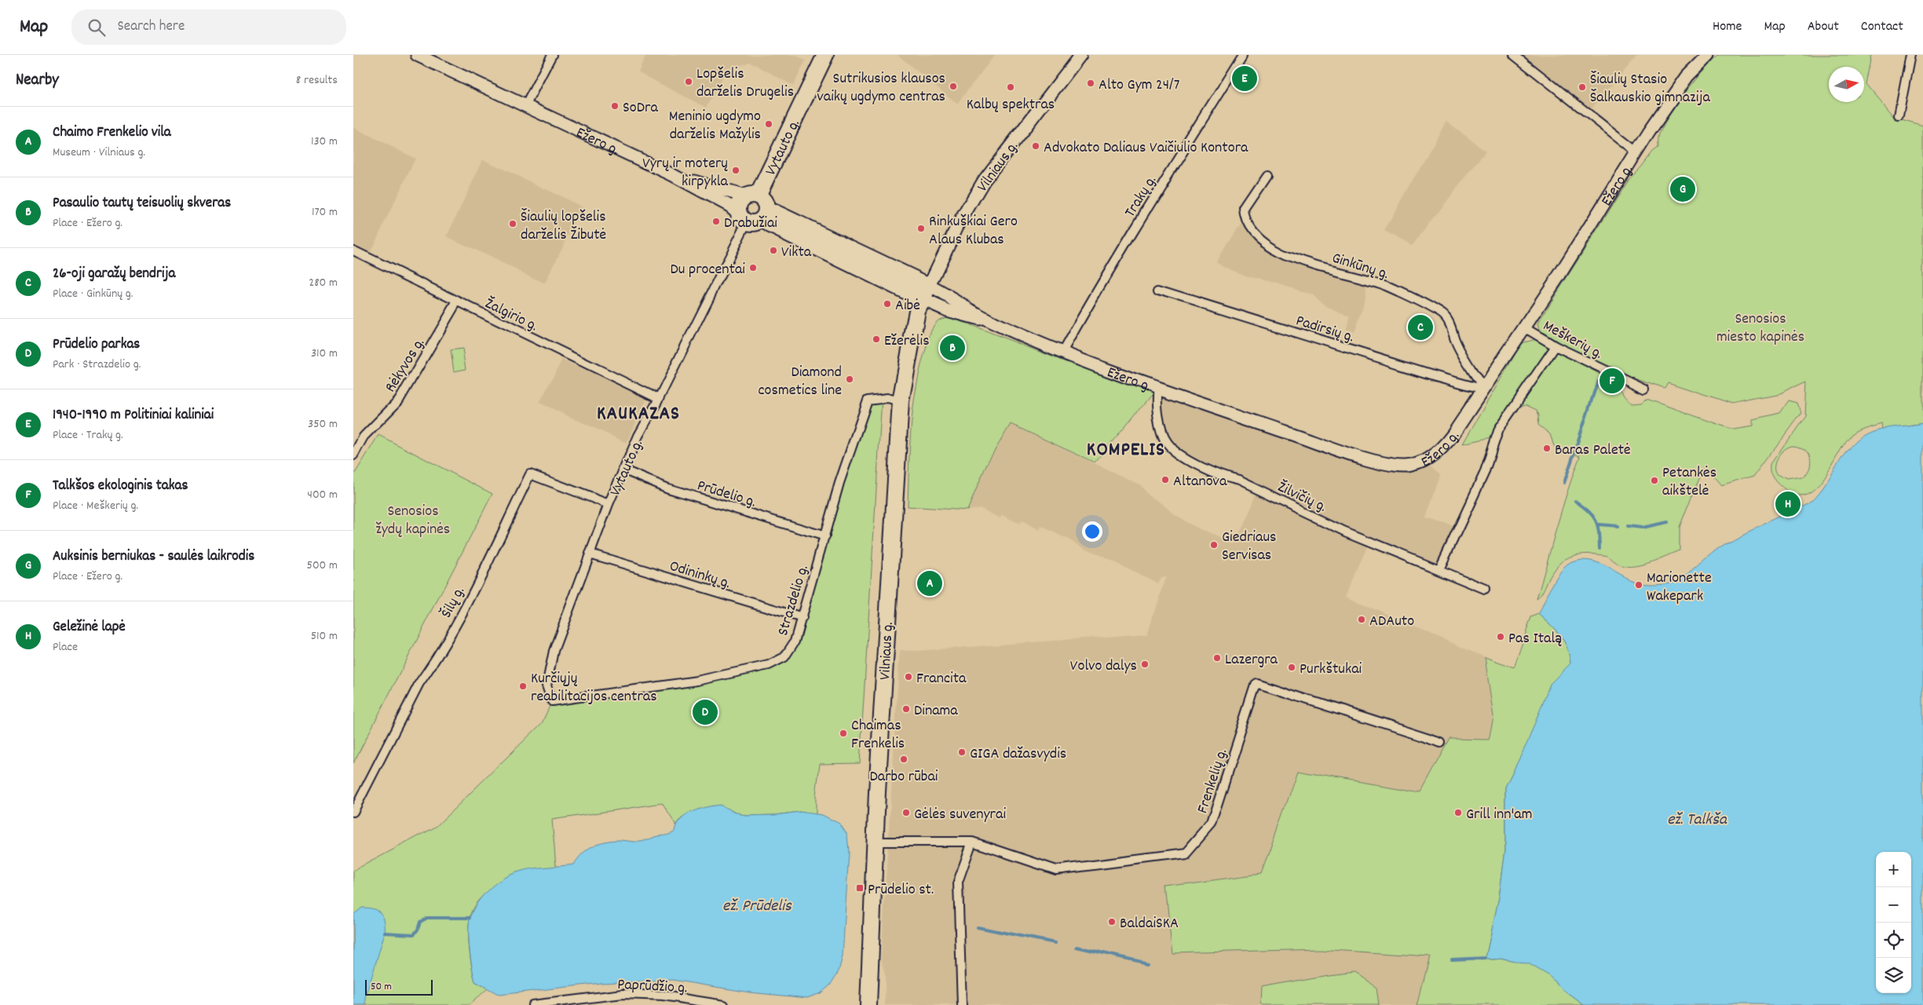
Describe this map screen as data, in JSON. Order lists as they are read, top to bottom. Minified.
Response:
{"streets":{"highway":["Ežero g.","Vytauto g.","Vilniaus g."],"street":["Trakų g.","Ginkūnų g.","Žalgirio g.","Padirsių g.","Meškerių g.","Rėkyvos g.","Prūdelio g.","Žilvičių g.","Odininkų g.","Strazdelio g.","Šilų g.","Frenkelių g.","Paprūdžio g."]},"crossings":[["Ežero g.","Vytauto g."],["Ežero g.","Vilniaus g."],["Ežero g.","Trakų g."],["Ežero g.","Ginkūnų g."],["Ežero g.","Padirsių g."],["Ežero g.","Meškerių g."],["Ežero g.","Žilvičių g."],["Vytauto g.","Žalgirio g."],["Vytauto g.","Prūdelio g."],["Vytauto g.","Odininkų g."],["Vytauto g.","Strazdelio g."],["Vytauto g.","Šilų g."],["Vilniaus g.","Strazdelio g."],["Vilniaus g.","Frenkelių g."],["Ginkūnų g.","Padirsių g."],["Žalgirio g.","Rėkyvos g."],["Prūdelio g.","Strazdelio g."],["Odininkų g.","Strazdelio g."]],"districts":["KAUKAZAS","KOMPELIS"],"water":["ež. Talkša","ež. Prūdelis"],"parks":["Senosios miesto kapinės","Senosios žydų kapinės"],"places":{"other":["Lopšelis darželis Drugelis","Alto Gym 24/7","Sutrikusios klausos vaikų ugdymo centras","Kalbų spektras","Šiaulių Stasio Šalkauskio gimnazija","SoDra","Meninio ugdymo darželis Mažylis","Advokato Daliaus Vaičiulio Kontora","Vyrų ir moterų kirpykla","Drabužiai","Šiaulių lopšelis darželis Žibutė","Rinkuškiai Gero Alaus Klubas","Vikta","Du procentai","Aibė","Ežerėlis","Diamond cosmetics line","Baras Paletė","Altanova","Petankės aikštelė","Giedriaus Servisas","Marionette Wakepark","ADAuto","Pas Italą","Lazergra","Volvo dalys","Purkštukai","Francita","Kurčiųjų reabilitacijos centras","Dinama","Chaimas Frenkelis","GIGA dažasvydis","Darbo rūbai","Gėlės suvenyrai","Grill inn'am","BaldaiSKA"],"transit":["Prūdelio st."]},"scale_bar":"50 m","north":"right","page":{"header":"Map","search":"Search here","nav":["Home","Map","About","Contact"],"heading":["Nearby","8 results"],"pins":["E","G","C","B","F","H","A","D"],"list":[{"mark":"A","name":"Chaimo Frenkelio vila","note":"Museum · Vilniaus g.","value":"130 m"},{"mark":"B","name":"Pasaulio tautų teisuolių skveras","note":"Place · Ežero g.","value":"170 m"},{"mark":"C","name":"26-oji garažų bendrija","note":"Place · Ginkūnų g.","value":"280 m"},{"mark":"D","name":"Prūdelio parkas","note":"Park · Strazdelio g.","value":"310 m"},{"mark":"E","name":"1940-1990 m Politiniai kaliniai","note":"Place · Trakų g.","value":"350 m"},{"mark":"F","name":"Talkšos ekologinis takas","note":"Place · Meškerių g.","value":"400 m"},{"mark":"G","name":"Auksinis berniukas - saulės laikrodis","note":"Place · Ežero g.","value":"500 m"},{"mark":"H","name":"Geležinė lapė","note":"Place","value":"510 m"}],"map_buttons":["+","−"],"scale":"50 m"}}
